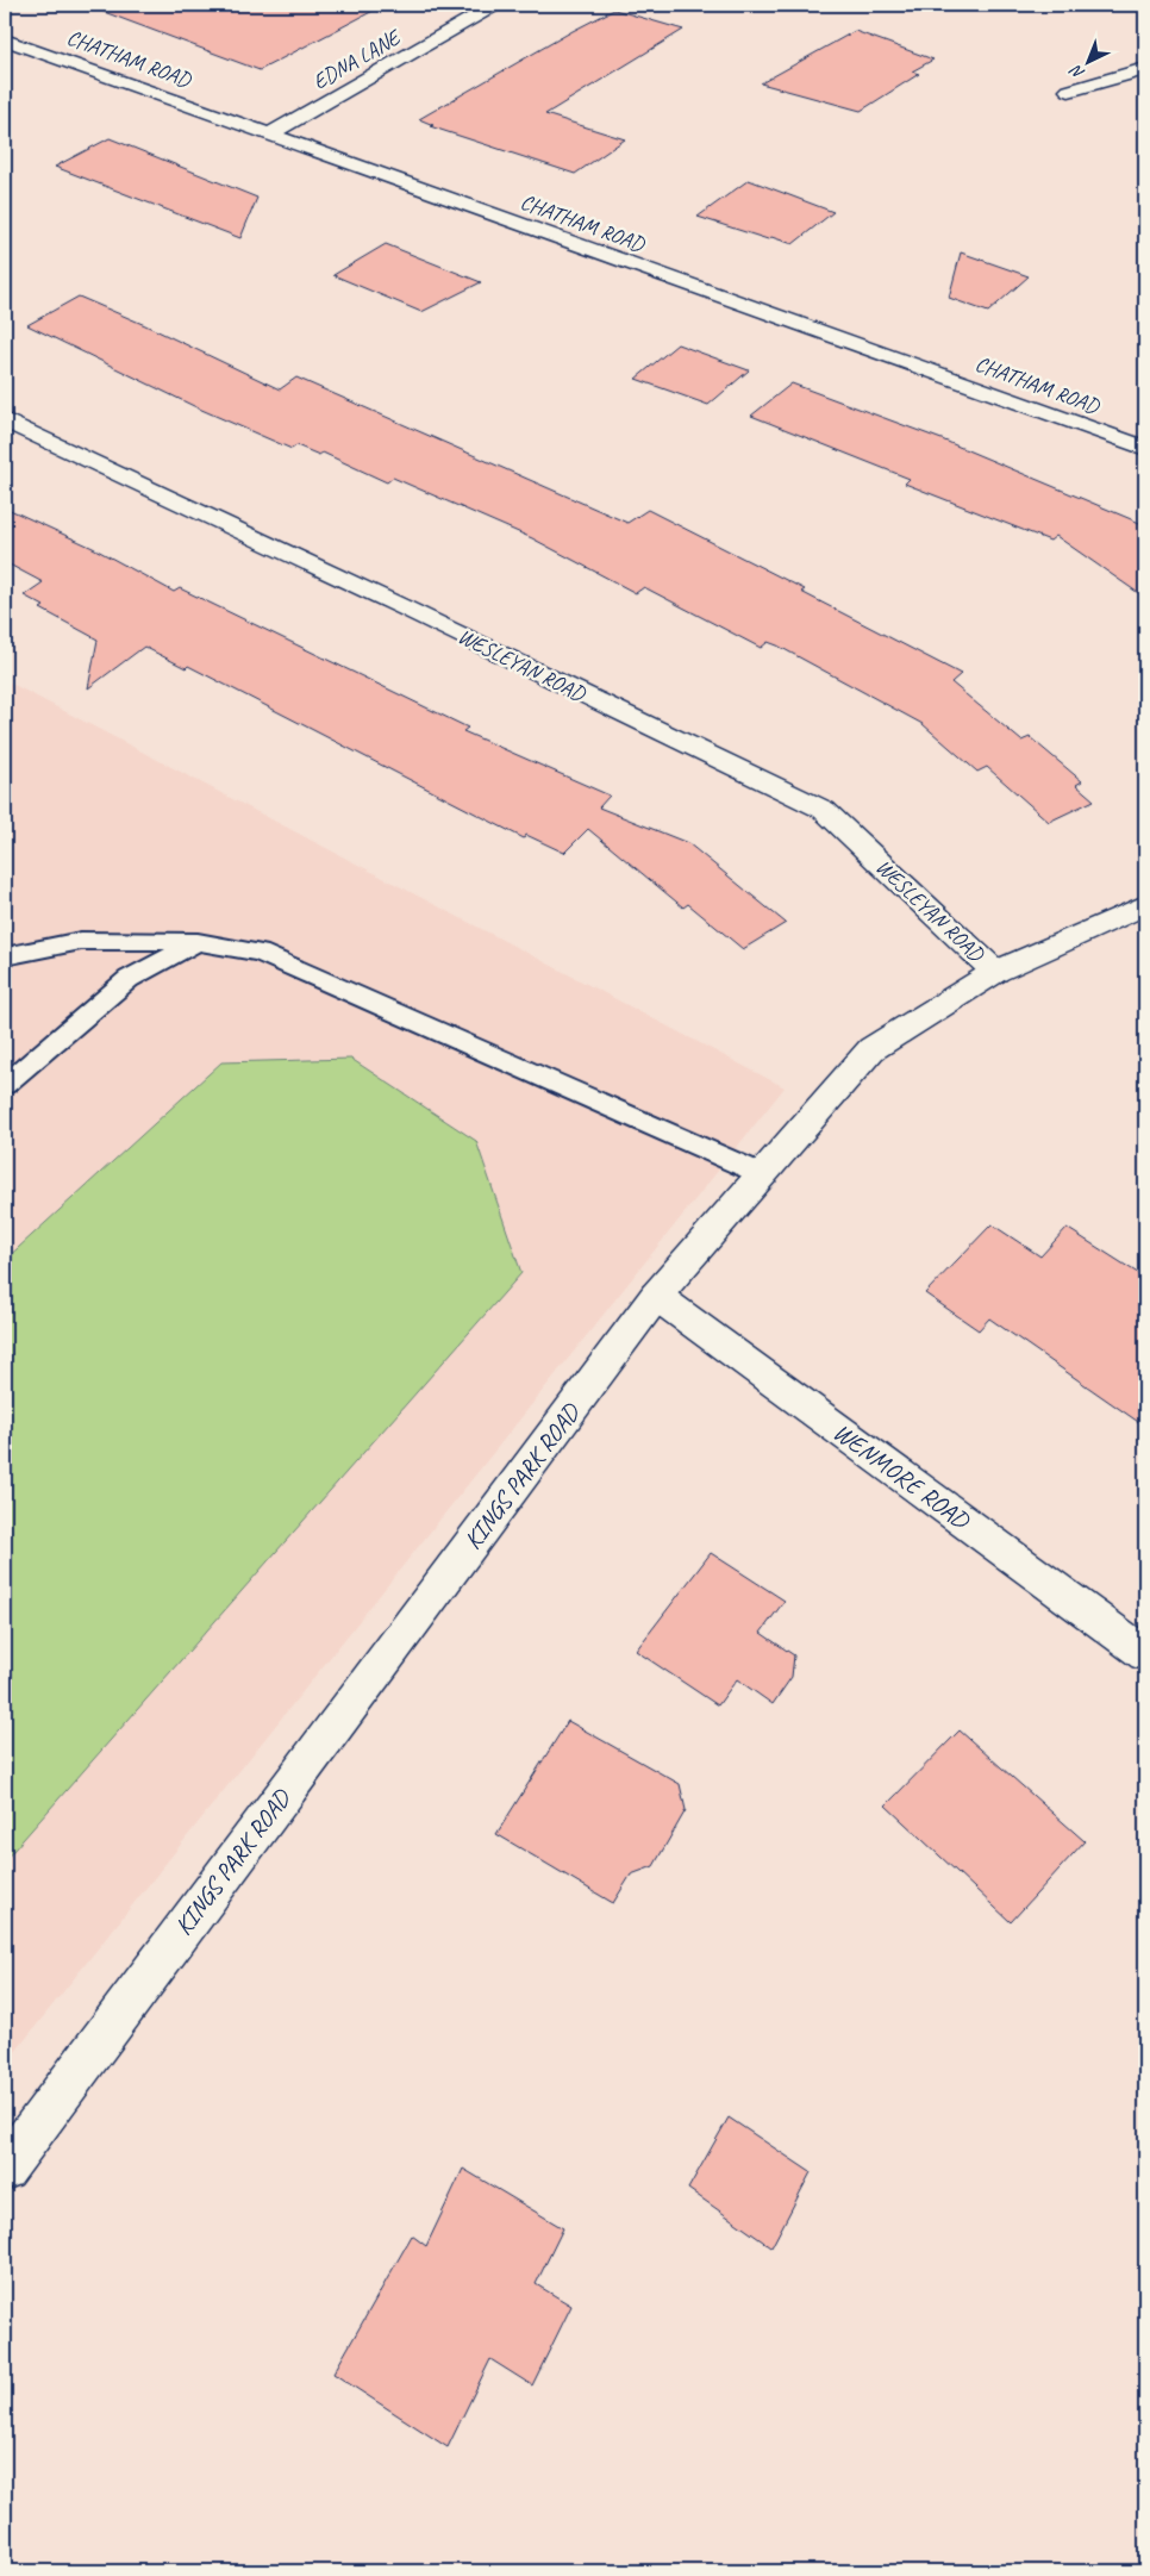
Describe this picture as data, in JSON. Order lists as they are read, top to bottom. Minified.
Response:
{"streets":{"street":["CHATHAM ROAD","EDNA LANE","WESLEYAN ROAD","WENMORE ROAD","KINGS PARK ROAD"]},"crossings":[["CHATHAM ROAD","EDNA LANE"],["WESLEYAN ROAD","KINGS PARK ROAD"],["WENMORE ROAD","KINGS PARK ROAD"]],"north":"bottom left"}
